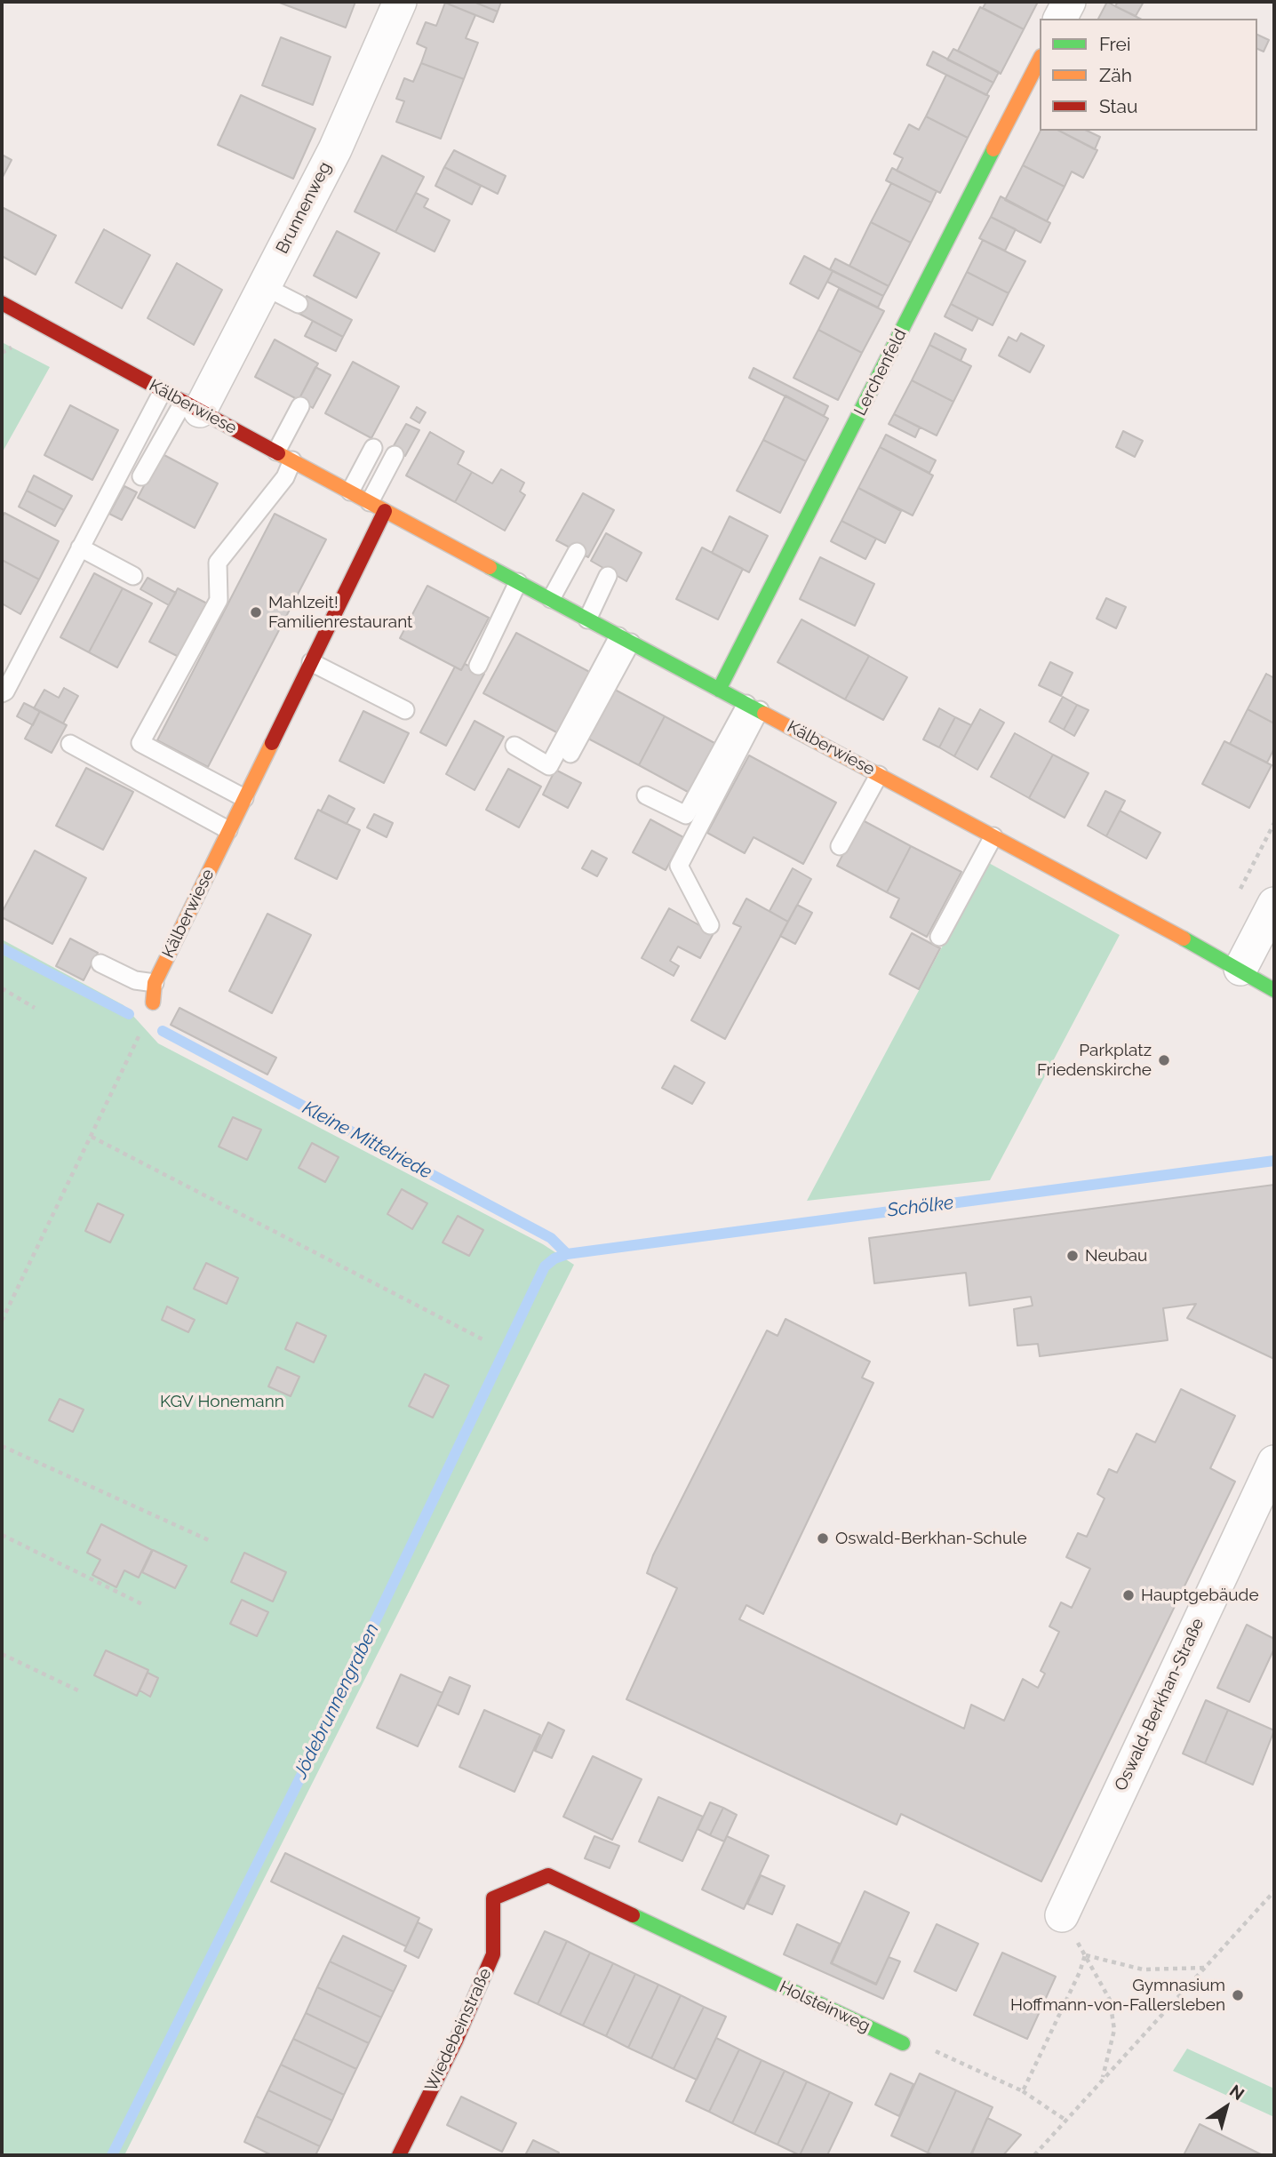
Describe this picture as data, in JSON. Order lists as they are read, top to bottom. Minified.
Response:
{"streets":{"street":["Brunnenweg","Lerchenfeld","Kälberwiese","Oswald-Berkhan-Straße","Holsteinweg","Wiedebeinstraße"]},"crossings":[["Brunnenweg","Kälberwiese"],["Lerchenfeld","Kälberwiese"],["Holsteinweg","Wiedebeinstraße"]],"water":["Kleine Mittelriede","Schölke","Jödebrunnengraben"],"parks":["KGV Honemann"],"places":["Mahlzeit! Familienrestaurant","Parkplatz Friedenskirche","Neubau","Oswald-Berkhan-Schule","Hauptgebäude","Gymnasium Hoffmann-von-Fallersleben"],"legend":["Frei","Zäh","Stau"],"north":"top right"}
